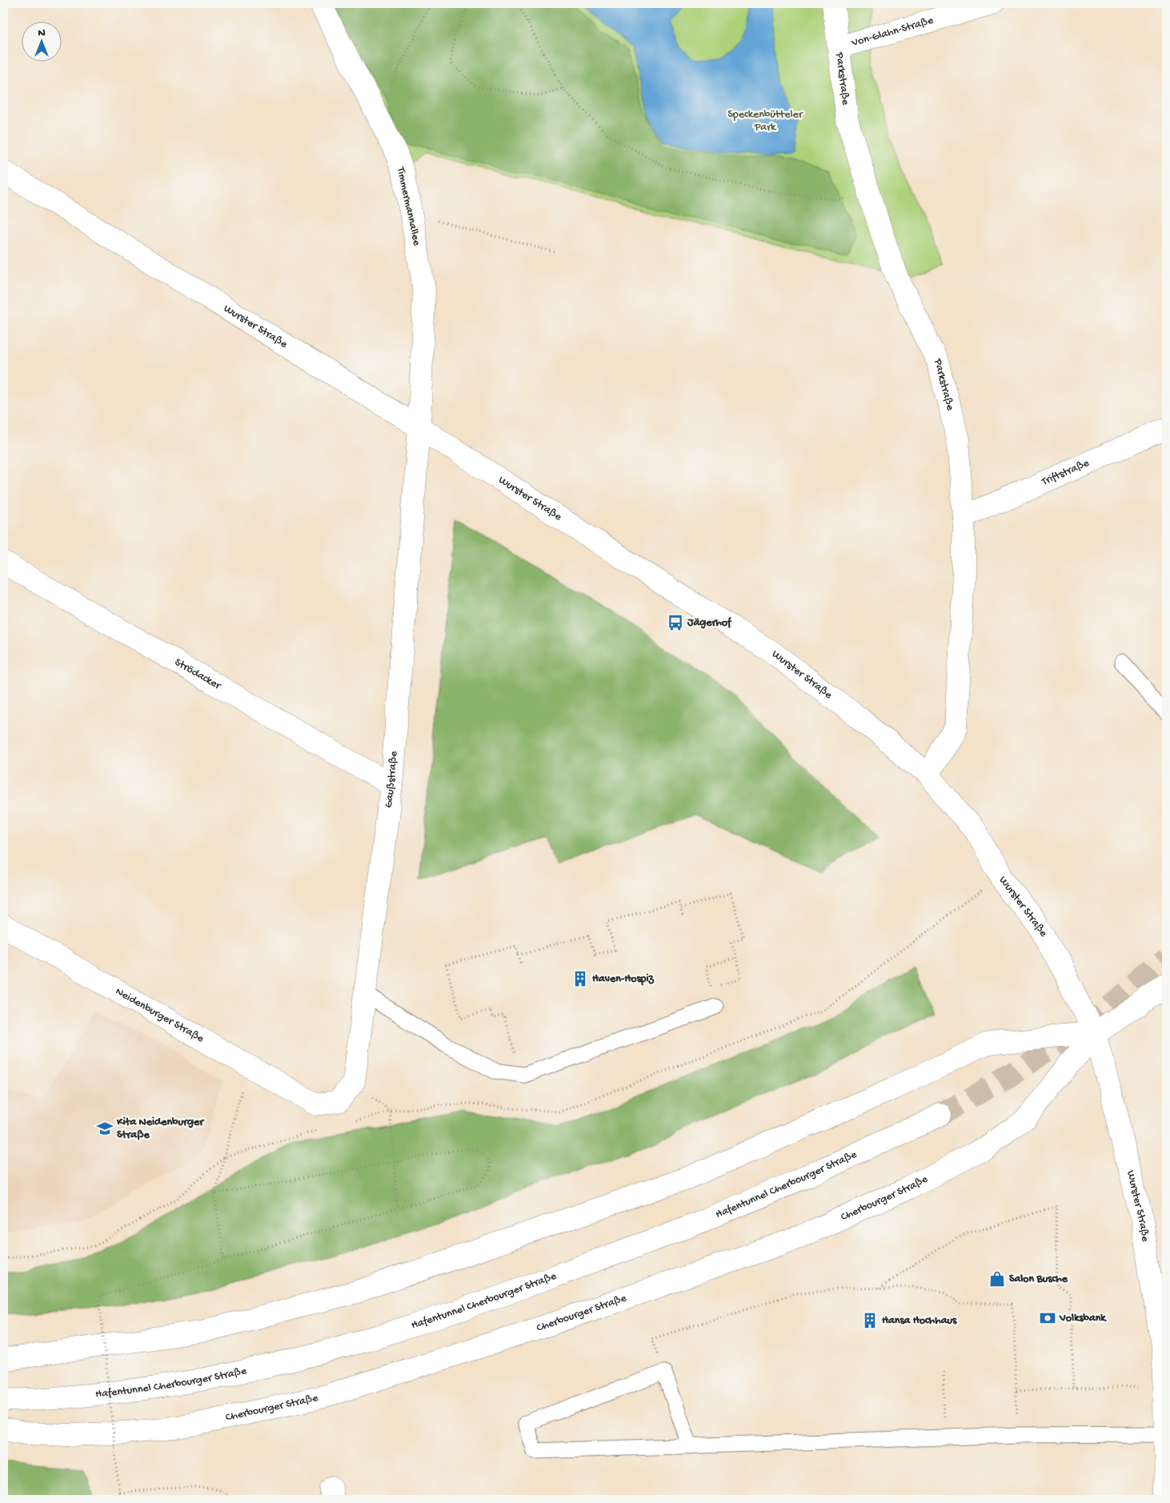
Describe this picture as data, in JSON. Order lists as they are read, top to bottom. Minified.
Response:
{"streets":{"street":["Von-Glahn-Straße","Parkstraße","Timmermannallee","Wurster Straße","Triftstraße","Strödacker","Gaußstraße","Neidenburger Straße","Hafentunnel Cherbourger Straße","Cherbourger Straße"]},"crossings":[["Von-Glahn-Straße","Parkstraße"],["Parkstraße","Wurster Straße"],["Parkstraße","Triftstraße"],["Timmermannallee","Wurster Straße"],["Timmermannallee","Gaußstraße"],["Wurster Straße","Gaußstraße"],["Wurster Straße","Cherbourger Straße"],["Strödacker","Gaußstraße"],["Gaußstraße","Neidenburger Straße"]],"parks":["Speckenbütteler Park"],"places":{"bus stop":["Jägerhof"],"building":["Haven-Hospiz","Hansa Hochhaus"],"school or university":["Kita Neidenburger Straße"],"shop":["Salon Busche"],"bank":["Volksbank"]},"north":"top"}
